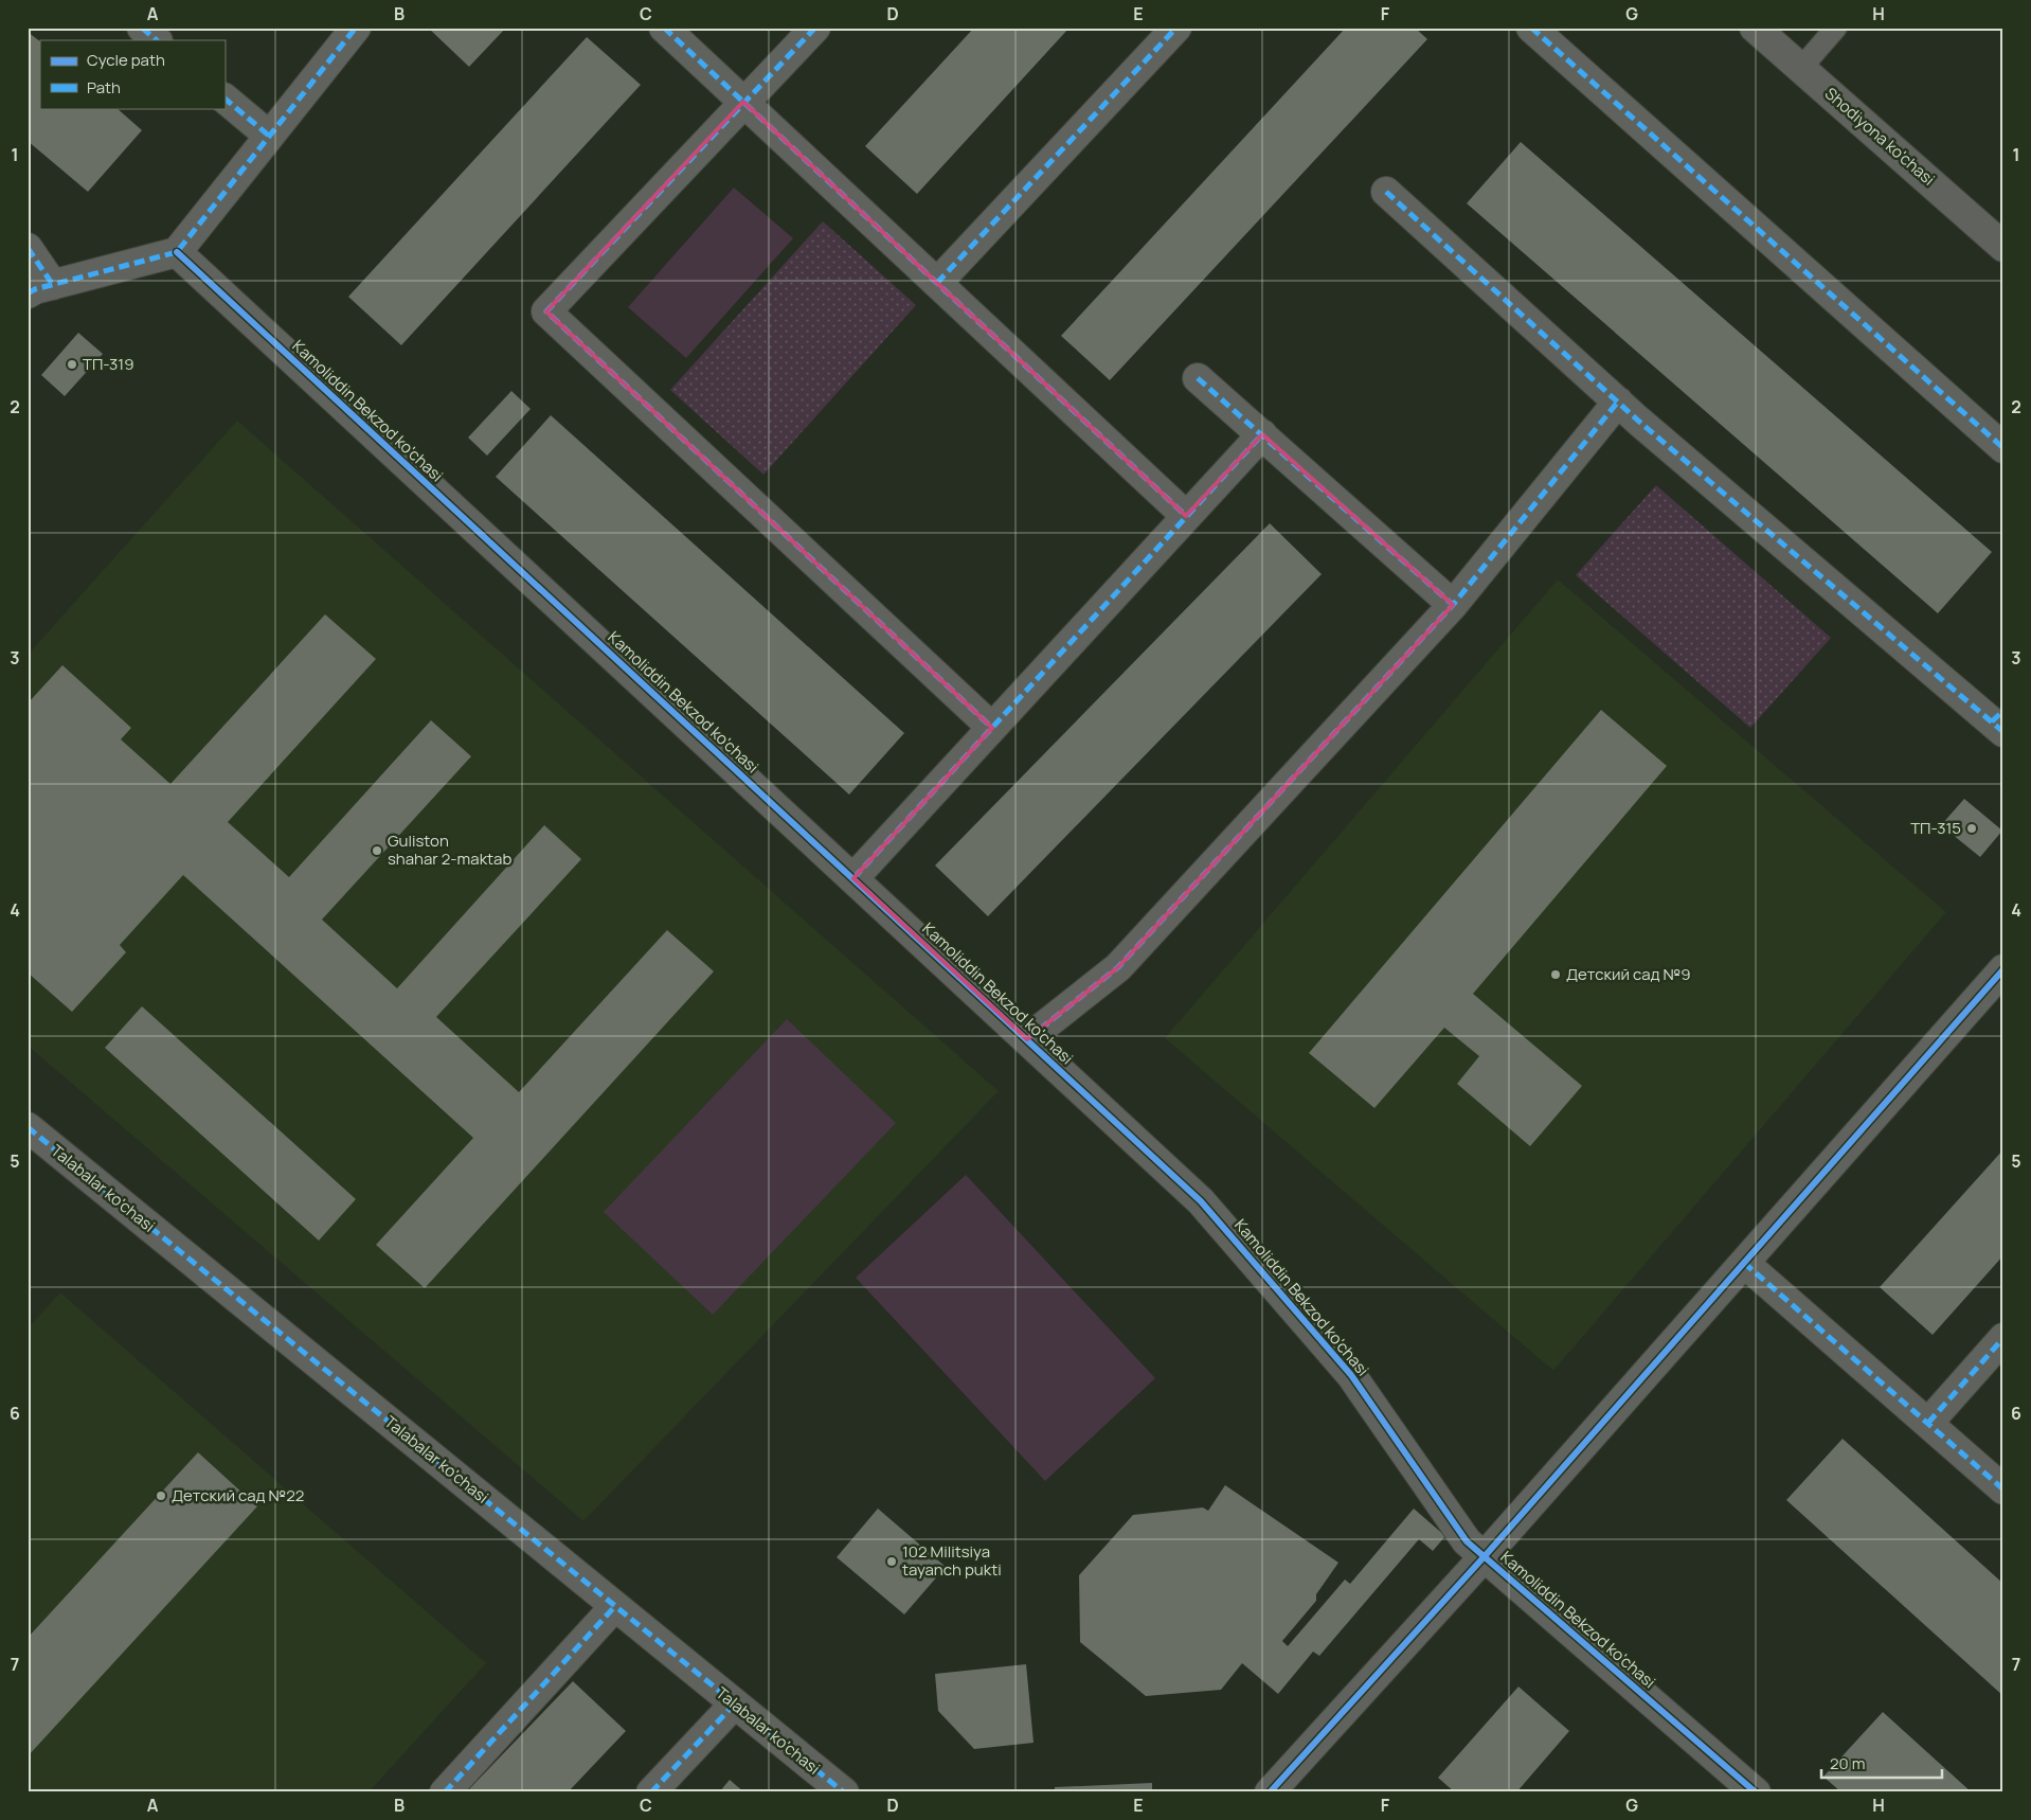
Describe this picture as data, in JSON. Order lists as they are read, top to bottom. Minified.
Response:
{"streets":{"street":["Shodiyona ko'chasi","Kamoliddin Bekzod ko'chasi","Talabalar ko'chasi"]},"places":["ТП-319","ТП-315","Guliston shahar 2-maktab","Детский сад №9","Детский сад №22","102 Militsiya tayanch pukti"],"legend":["Cycle path","Path"],"scale_bar":"20 m","grid":{"columns":["A","B","C","D","E","F","G","H"],"rows":["1","2","3","4","5","6","7"]}}
